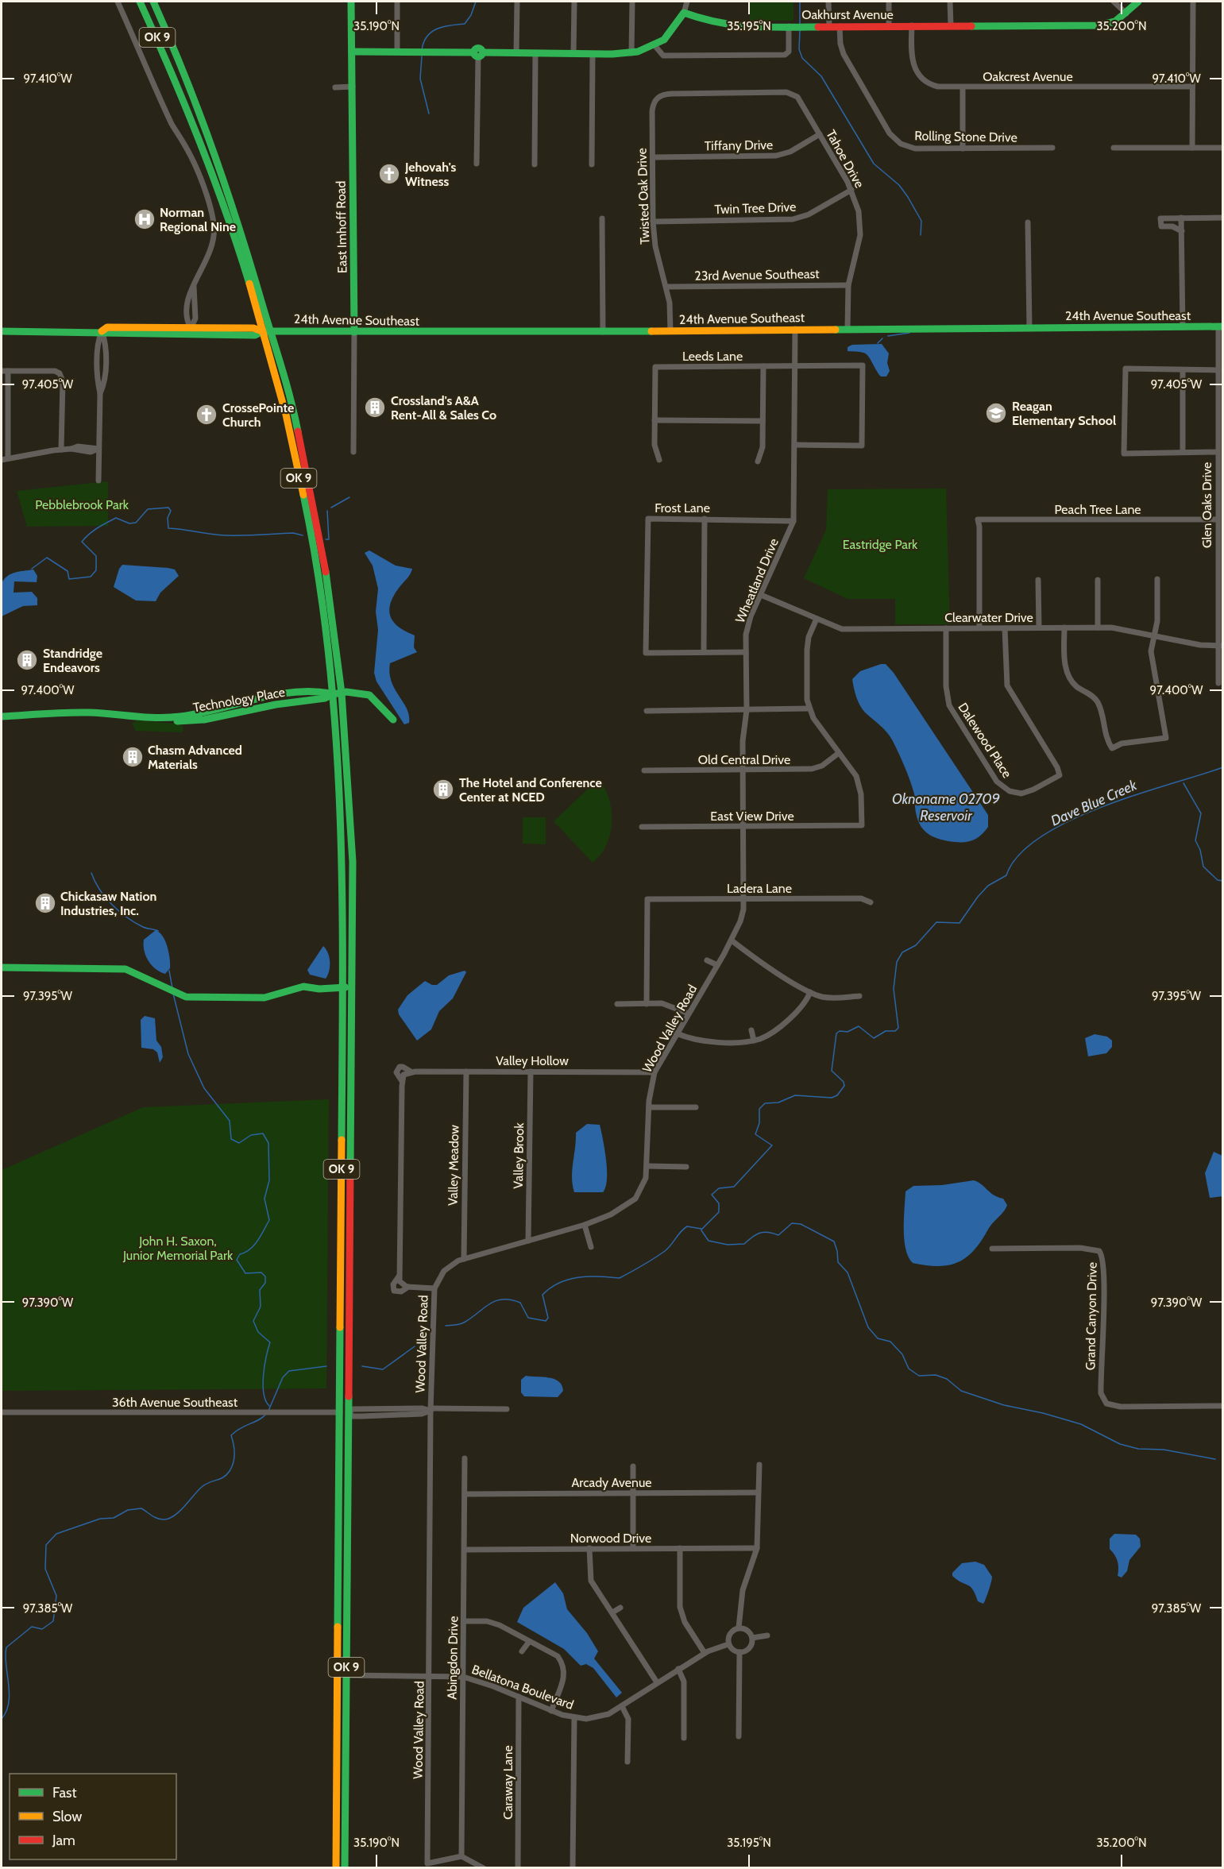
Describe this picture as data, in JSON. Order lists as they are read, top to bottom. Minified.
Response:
{"streets":{"main road":["Oakhurst Avenue","OK 9","East Imhoff Road","24th Avenue Southeast","Technology Place"],"street":["Oakcrest Avenue","Rolling Stone Drive","Tiffany Drive","Tahoe Drive","Twisted Oak Drive","Twin Tree Drive","23rd Avenue Southeast","Leeds Lane","Glen Oaks Drive","Frost Lane","Peach Tree Lane","Wheatland Drive","Clearwater Drive","Dalewood Place","Old Central Drive","East View Drive","Ladera Lane","Wood Valley Road","Valley Hollow","Valley Brook","Valley Meadow","Grand Canyon Drive","36th Avenue Southeast","Arcady Avenue","Norwood Drive","Abingdon Drive","Bellatona Boulevard","Caraway Lane"]},"crossings":[["Oakhurst Avenue","Oakcrest Avenue"],["Oakhurst Avenue","Rolling Stone Drive"],["OK 9","24th Avenue Southeast"],["OK 9","Technology Place"],["OK 9","36th Avenue Southeast"],["OK 9","Bellatona Boulevard"],["Tiffany Drive","Tahoe Drive"],["Tiffany Drive","Twisted Oak Drive"],["Tahoe Drive","Twisted Oak Drive"],["Tahoe Drive","Twin Tree Drive"],["Tahoe Drive","23rd Avenue Southeast"],["Tahoe Drive","24th Avenue Southeast"],["Twisted Oak Drive","Twin Tree Drive"],["Twisted Oak Drive","23rd Avenue Southeast"],["Twisted Oak Drive","24th Avenue Southeast"],["East Imhoff Road","24th Avenue Southeast"],["24th Avenue Southeast","Glen Oaks Drive"],["24th Avenue Southeast","Wheatland Drive"],["Leeds Lane","Wheatland Drive"],["Glen Oaks Drive","Peach Tree Lane"],["Glen Oaks Drive","Clearwater Drive"],["Frost Lane","Wheatland Drive"],["Peach Tree Lane","Clearwater Drive"],["Wheatland Drive","Clearwater Drive"],["Wheatland Drive","Old Central Drive"],["Wheatland Drive","East View Drive"],["Wheatland Drive","Ladera Lane"],["Wheatland Drive","Wood Valley Road"],["Clearwater Drive","Dalewood Place"],["Old Central Drive","East View Drive"],["Ladera Lane","Wood Valley Road"],["Wood Valley Road","Valley Hollow"],["Wood Valley Road","Valley Brook"],["Wood Valley Road","Valley Meadow"],["Wood Valley Road","36th Avenue Southeast"],["Wood Valley Road","Abingdon Drive"],["Wood Valley Road","Bellatona Boulevard"],["Valley Hollow","Valley Brook"],["Valley Hollow","Valley Meadow"],["Arcady Avenue","Abingdon Drive"],["Norwood Drive","Abingdon Drive"],["Abingdon Drive","Bellatona Boulevard"],["Bellatona Boulevard","Caraway Lane"]],"water":["Oknoname 02709 Reservoir","Dave Blue Creek"],"parks":["Pebblebrook Park","Eastridge Park","John H. Saxon, Junior Memorial Park"],"places":{"church":["Jehovah's Witness","CrossePointe Church"],"hospital":["Norman Regional Nine"],"building":["Crossland's A&A Rent-All & Sales Co","Standridge Endeavors","Chasm Advanced Materials","The Hotel and Conference Center at NCED","Chickasaw Nation Industries, Inc."],"school or university":["Reagan Elementary School"]},"legend":["Fast","Slow","Jam"],"coordinates":["35.190°N","35.195°N","35.200°N","97.410°W","97.405°W","97.400°W","97.395°W","97.390°W","97.385°W"]}
